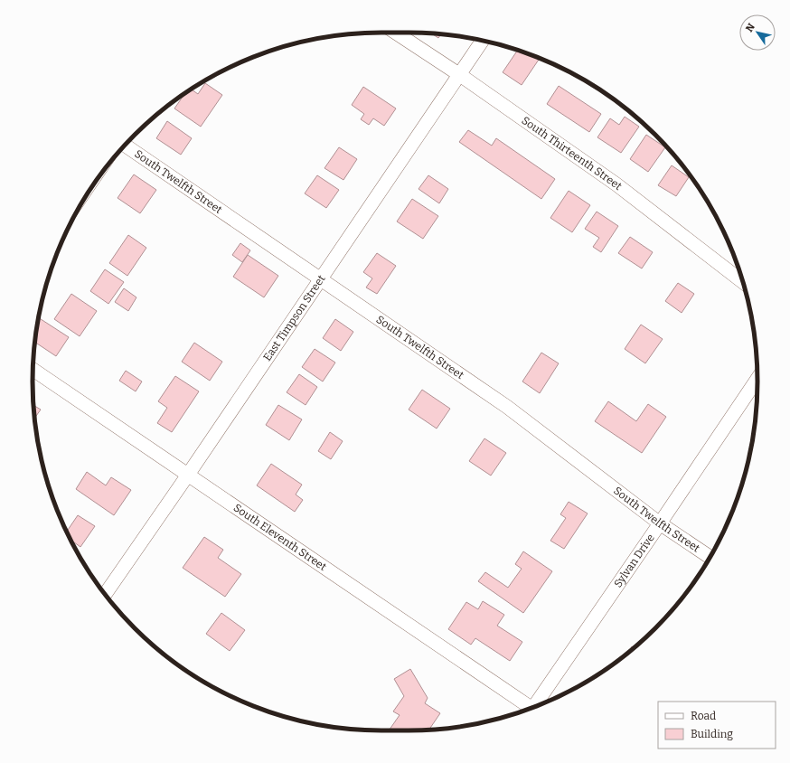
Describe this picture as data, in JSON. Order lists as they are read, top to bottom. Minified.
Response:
{"streets":{"street":["South Thirteenth Street","South Twelfth Street","East Timpson Street","South Eleventh Street","Sylvan Drive"]},"crossings":[["South Thirteenth Street","East Timpson Street"],["South Twelfth Street","East Timpson Street"],["South Twelfth Street","Sylvan Drive"],["East Timpson Street","South Eleventh Street"]],"legend":["Road","Building"],"north":"top left"}
